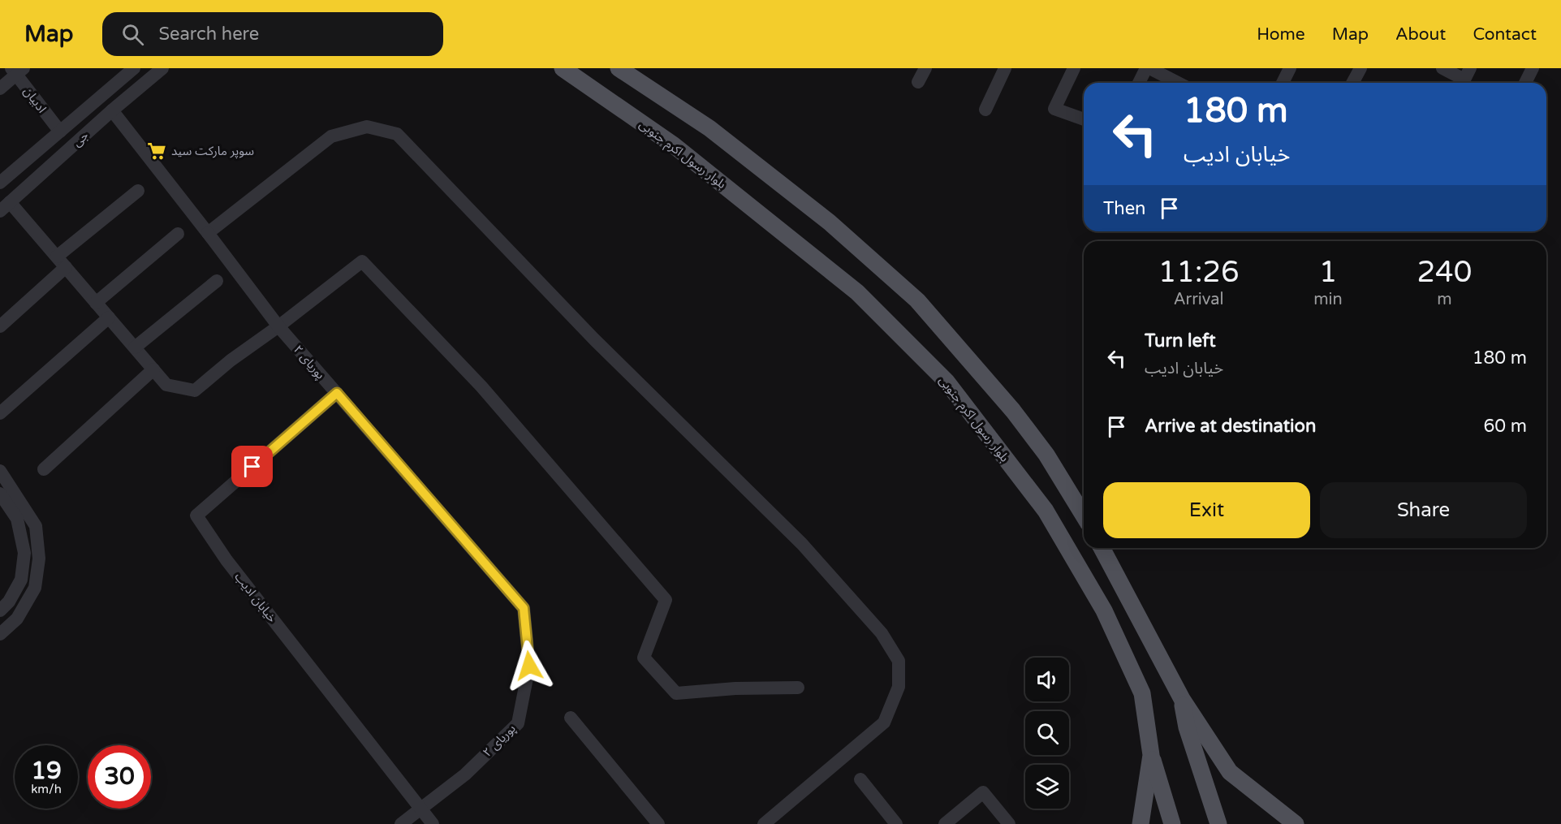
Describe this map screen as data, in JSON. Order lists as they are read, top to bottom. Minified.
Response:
{"streets":{"main road":["بلوار رسول اکرم جنوبی"],"street":["ادبیان","جی","پوریای ۲","خیابان ادیب"]},"crossings":[["ادبیان","جی"],["جی","پوریای ۲"],["پوریای ۲","خیابان ادیب"]],"places":{"supermarket":["سوپر مارکت سید"]},"page":{"header":"Map","search":"Search here","nav":["Home","Map","About","Contact"],"turn":["180 m","خیابان ادیب"],"then":"Then","eta":["11:26","Arrival","1","min","240","m"],"list":[{"name":"Turn left","note":"خیابان ادیب","value":"180 m"},{"name":"Arrive at destination","value":"60 m"}],"buttons":["Exit","Share"],"speed":"19 km/h","limit":"30"}}
